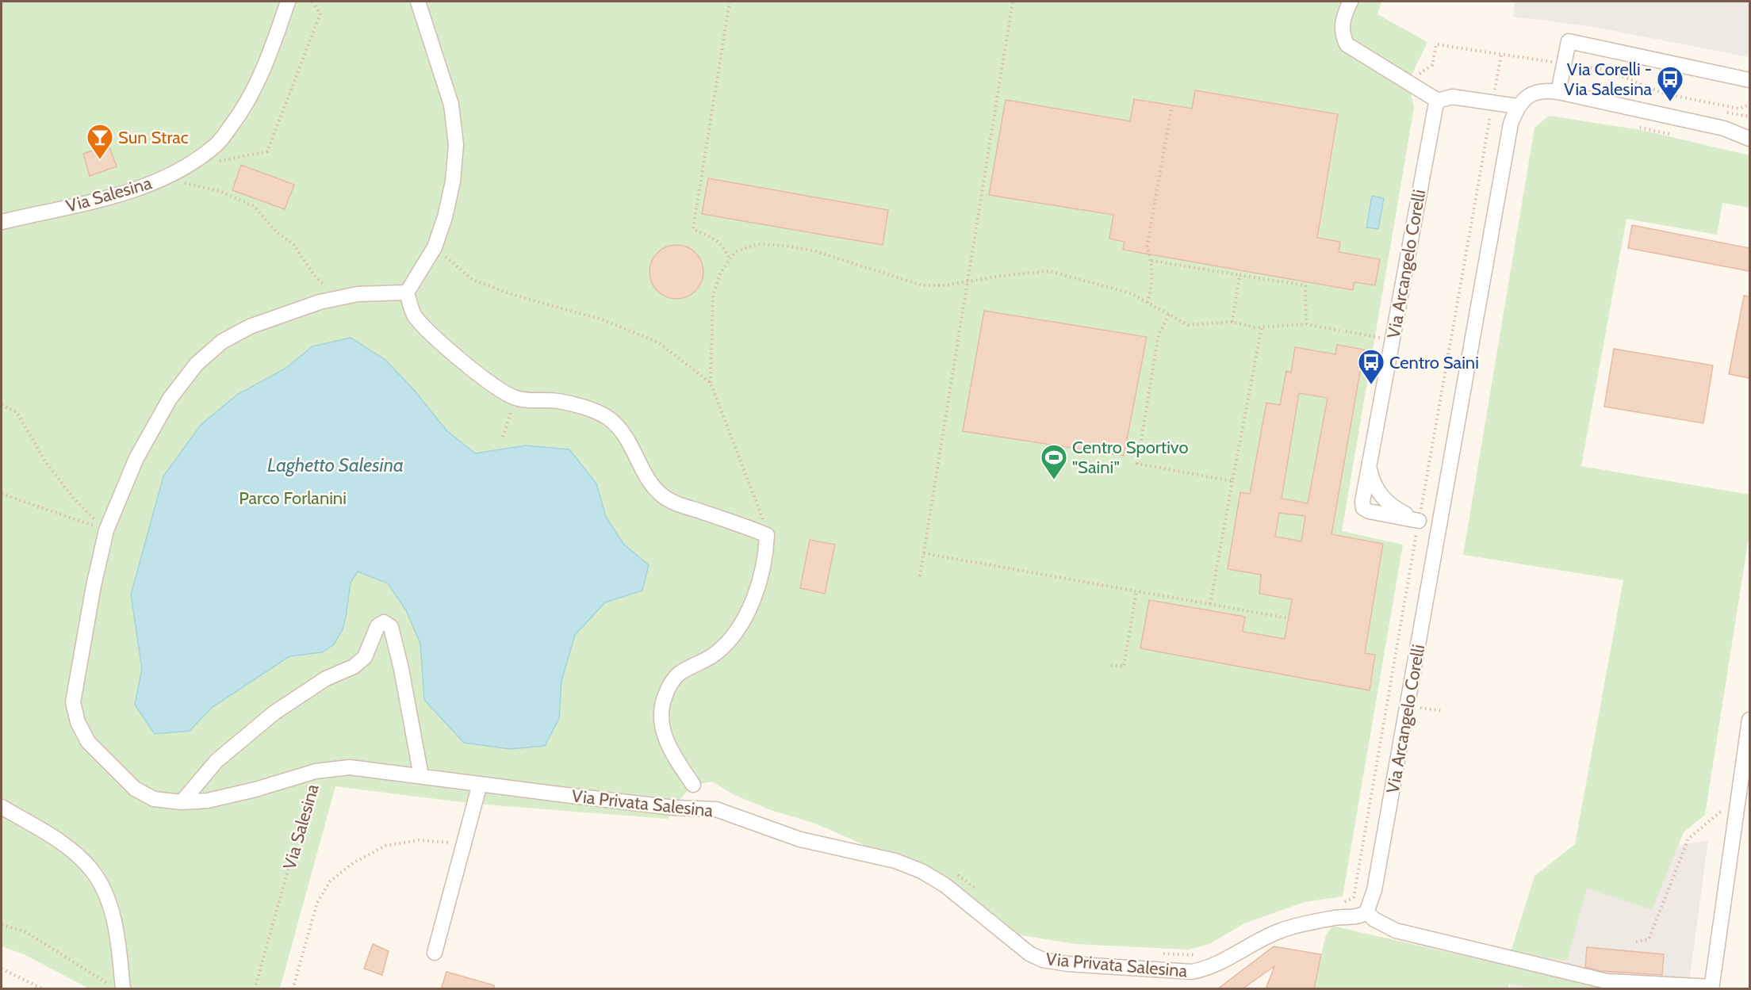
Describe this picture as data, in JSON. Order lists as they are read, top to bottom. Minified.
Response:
{"streets":{"street":["Via Salesina","Via Arcangelo Corelli","Via Privata Salesina"]},"crossings":[["Via Salesina","Via Privata Salesina"],["Via Arcangelo Corelli","Via Privata Salesina"]],"water":["Laghetto Salesina"],"parks":["Parco Forlanini"],"places":{"bus stop":["Via Corelli - Via Salesina","Centro Saini"],"bar":["Sun Strac"],"sports":["Centro Sportivo \"Saini\""]}}
